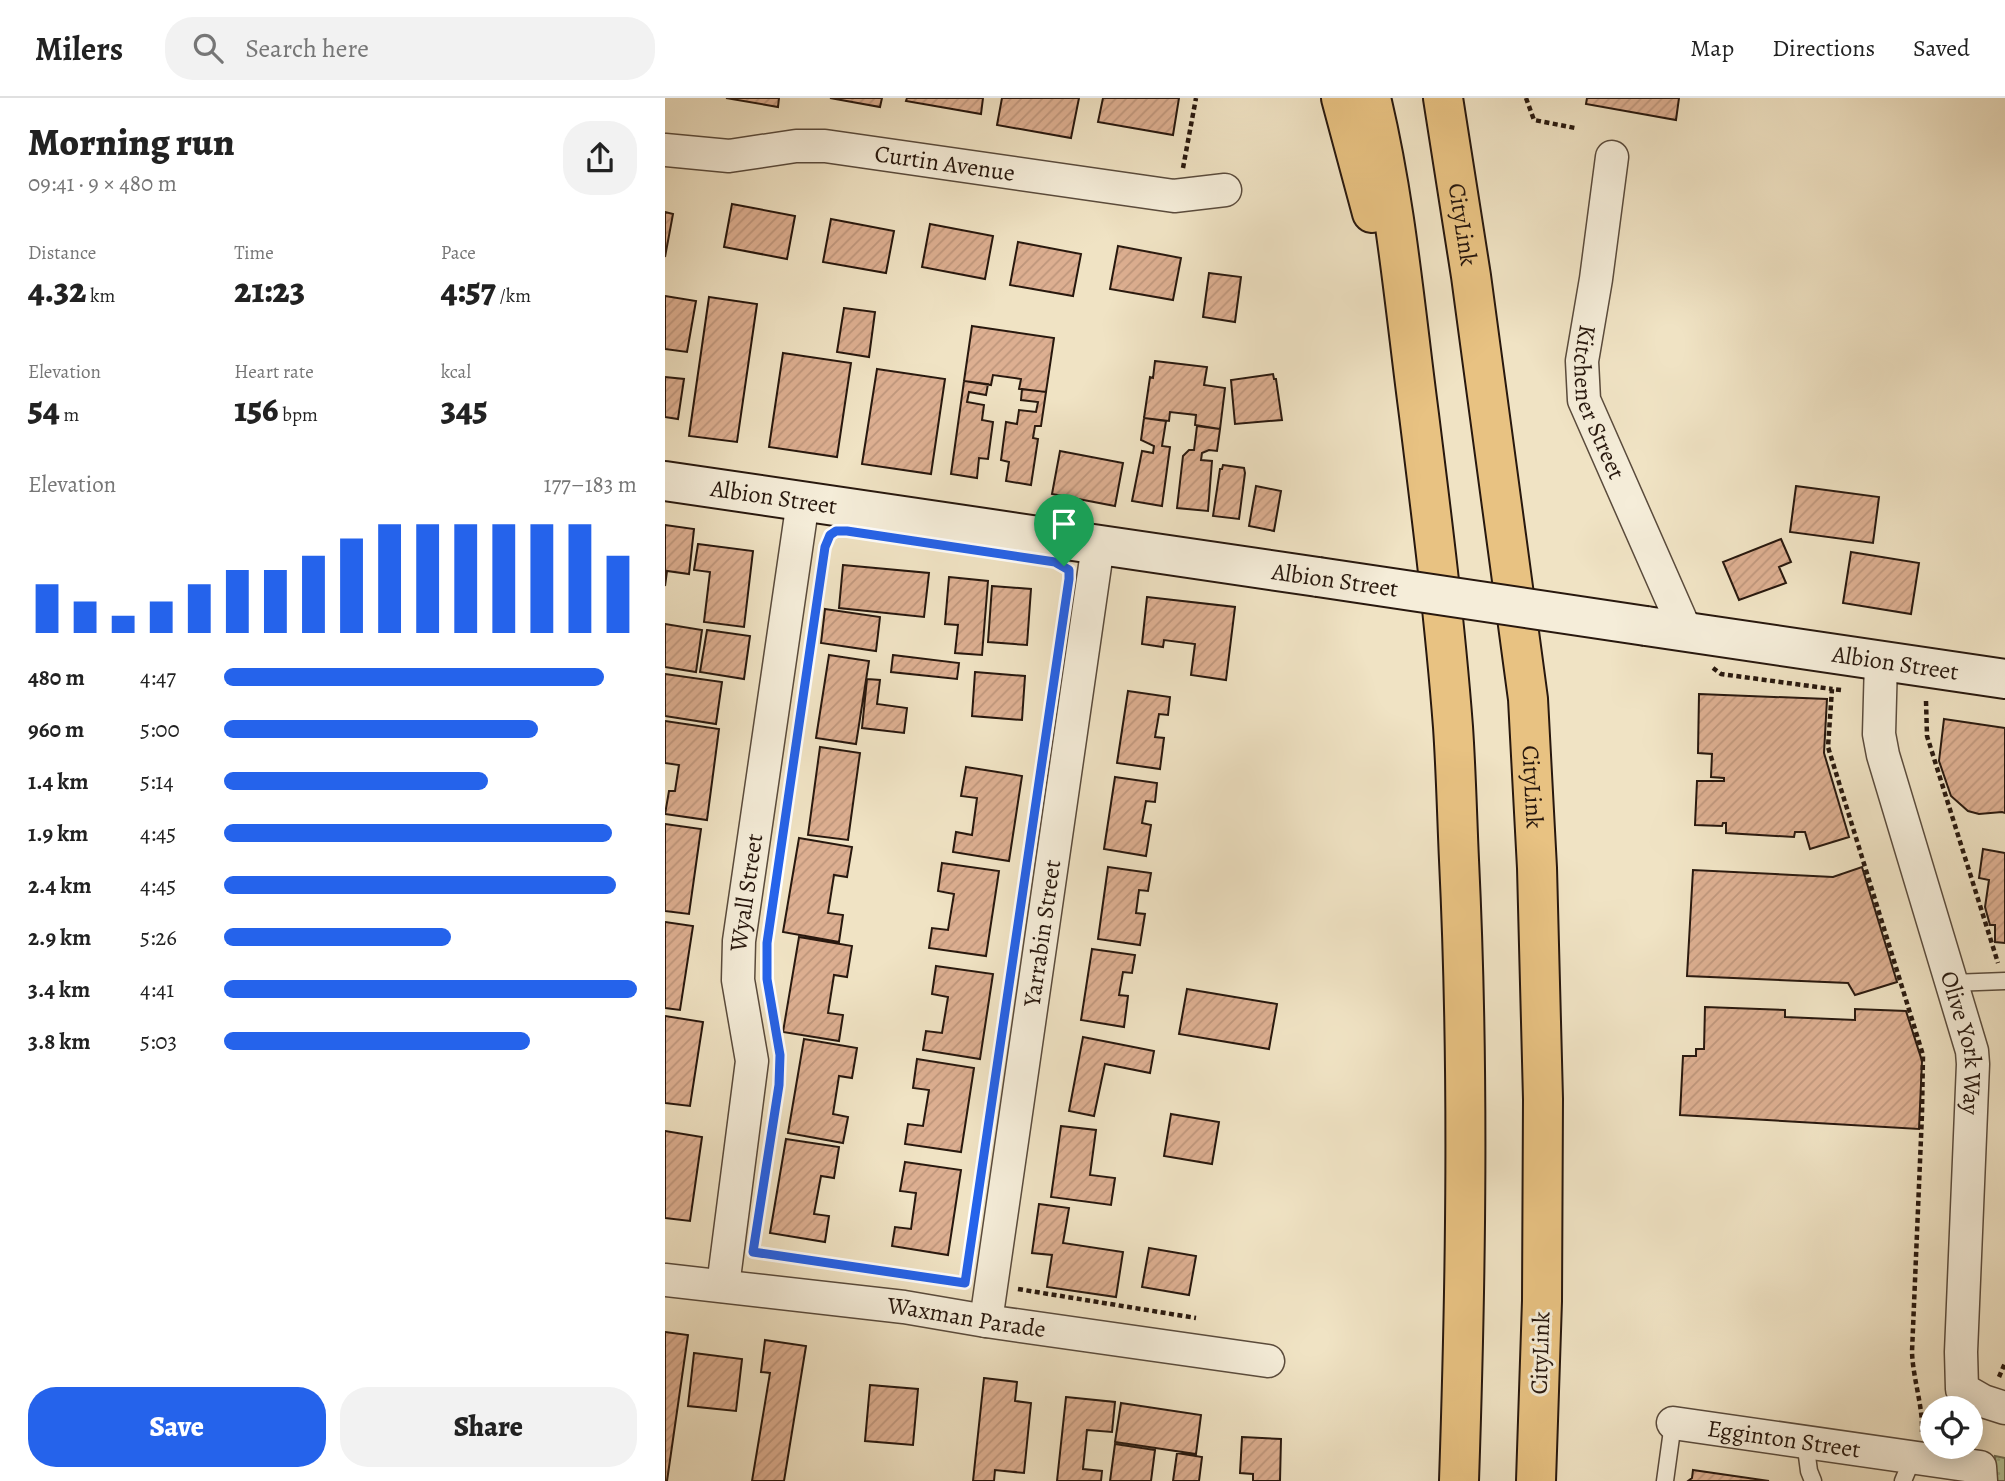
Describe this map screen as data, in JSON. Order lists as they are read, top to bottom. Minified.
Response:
{"streets":{"highway":["CityLink"],"street":["Curtin Avenue","Kitchener Street","Albion Street","Wyall Street","Yarrabin Street","Olive York Way","Waxman Parade","Egginton Street"]},"crossings":[["Kitchener Street","Albion Street"],["Albion Street","Wyall Street"],["Albion Street","Yarrabin Street"],["Albion Street","Olive York Way"],["Wyall Street","Waxman Parade"],["Yarrabin Street","Waxman Parade"]],"page":{"header":"Milers","search":"Search here","nav":["Map","Directions","Saved"],"heading":["Morning run","09:41 · 9 × 480 m"],"stats":[["Distance","4.32 km"],["Time","21:23"],["Pace","4:57 /km"],["Elevation","54 m"],["Heart rate","156 bpm"],["kcal","345"]],"chart":["Elevation","177–183 m"],"list":[{"name":"480 m","note":"4:47"},{"name":"960 m","note":"5:00"},{"name":"1.4 km","note":"5:14"},{"name":"1.9 km","note":"4:45"},{"name":"2.4 km","note":"4:45"},{"name":"2.9 km","note":"5:26"},{"name":"3.4 km","note":"4:41"},{"name":"3.8 km","note":"5:03"}],"buttons":["Save","Share"]}}
